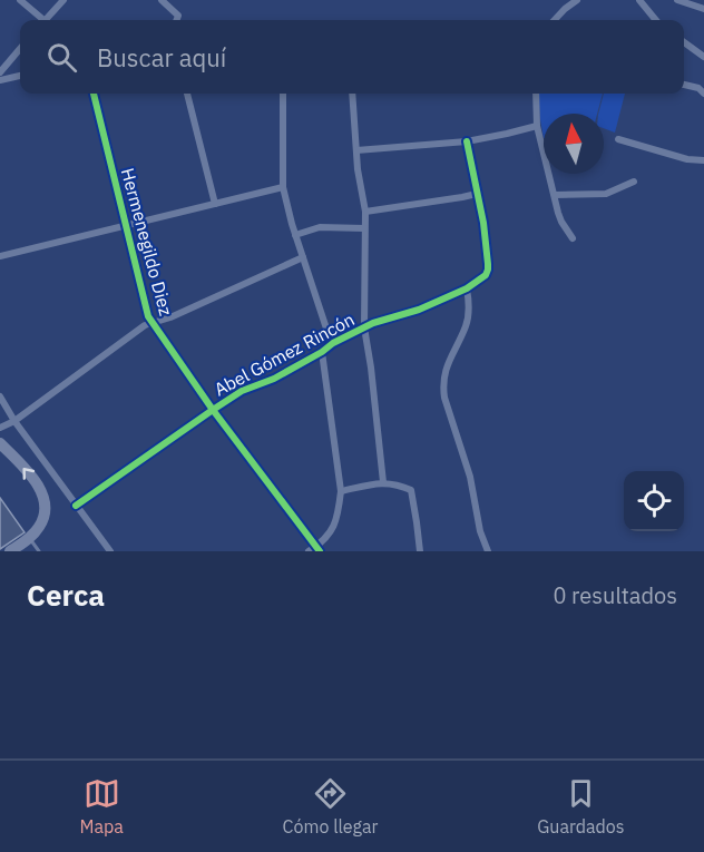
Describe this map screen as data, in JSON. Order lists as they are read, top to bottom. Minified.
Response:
{"streets":{"street":["Hermenegildo Diez","Abel Gómez Rincón"]},"crossings":[["Hermenegildo Diez","Abel Gómez Rincón"]],"north":"top","page":{"search":"Buscar aquí","heading":["Cerca","0 resultados"],"nav":["Mapa","Cómo llegar","Guardados"]}}
